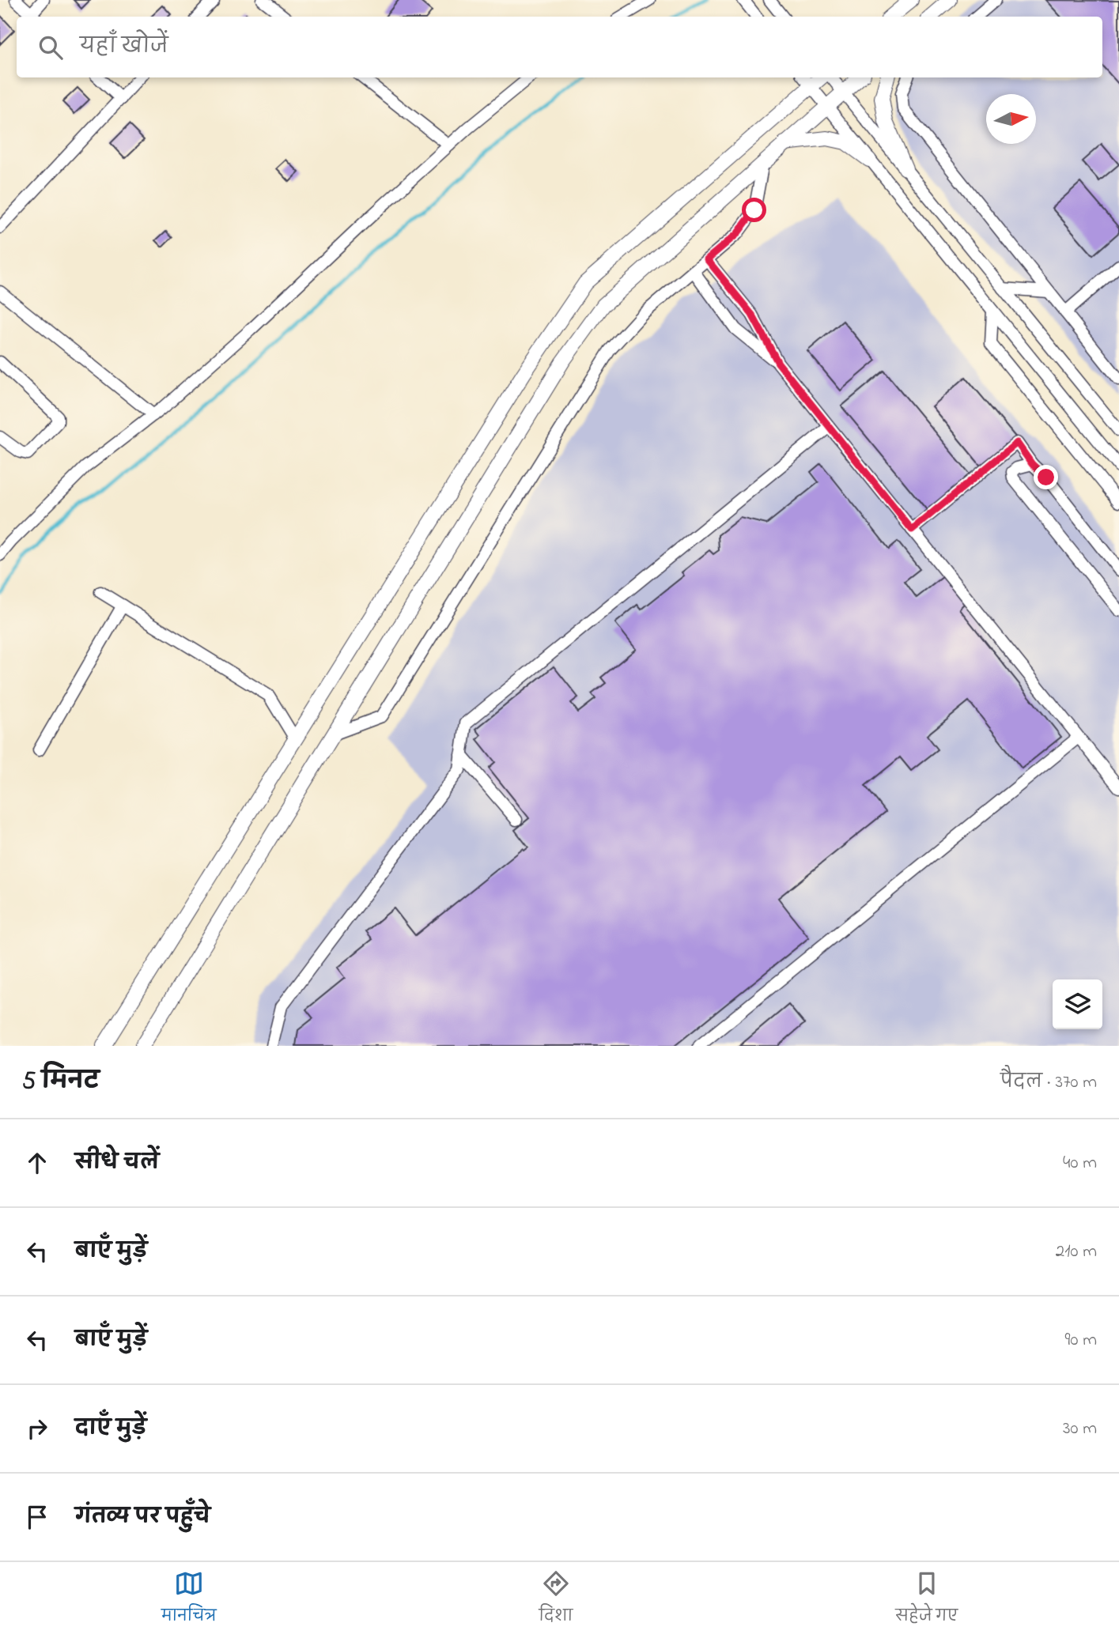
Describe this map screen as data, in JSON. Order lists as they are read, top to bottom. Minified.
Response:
{"north":"right","page":{"search":"यहाँ खोजें","heading":["5 मिनट","पैदल · 370 m"],"list":[["सीधे चलें","40 m"],["बाएँ मुड़ें","210 m"],["बाएँ मुड़ें","90 m"],["दाएँ मुड़ें","30 m"],"गंतव्य पर पहुँचे"],"nav":["मानचित्र","दिशा","सहेजे गए"]}}
